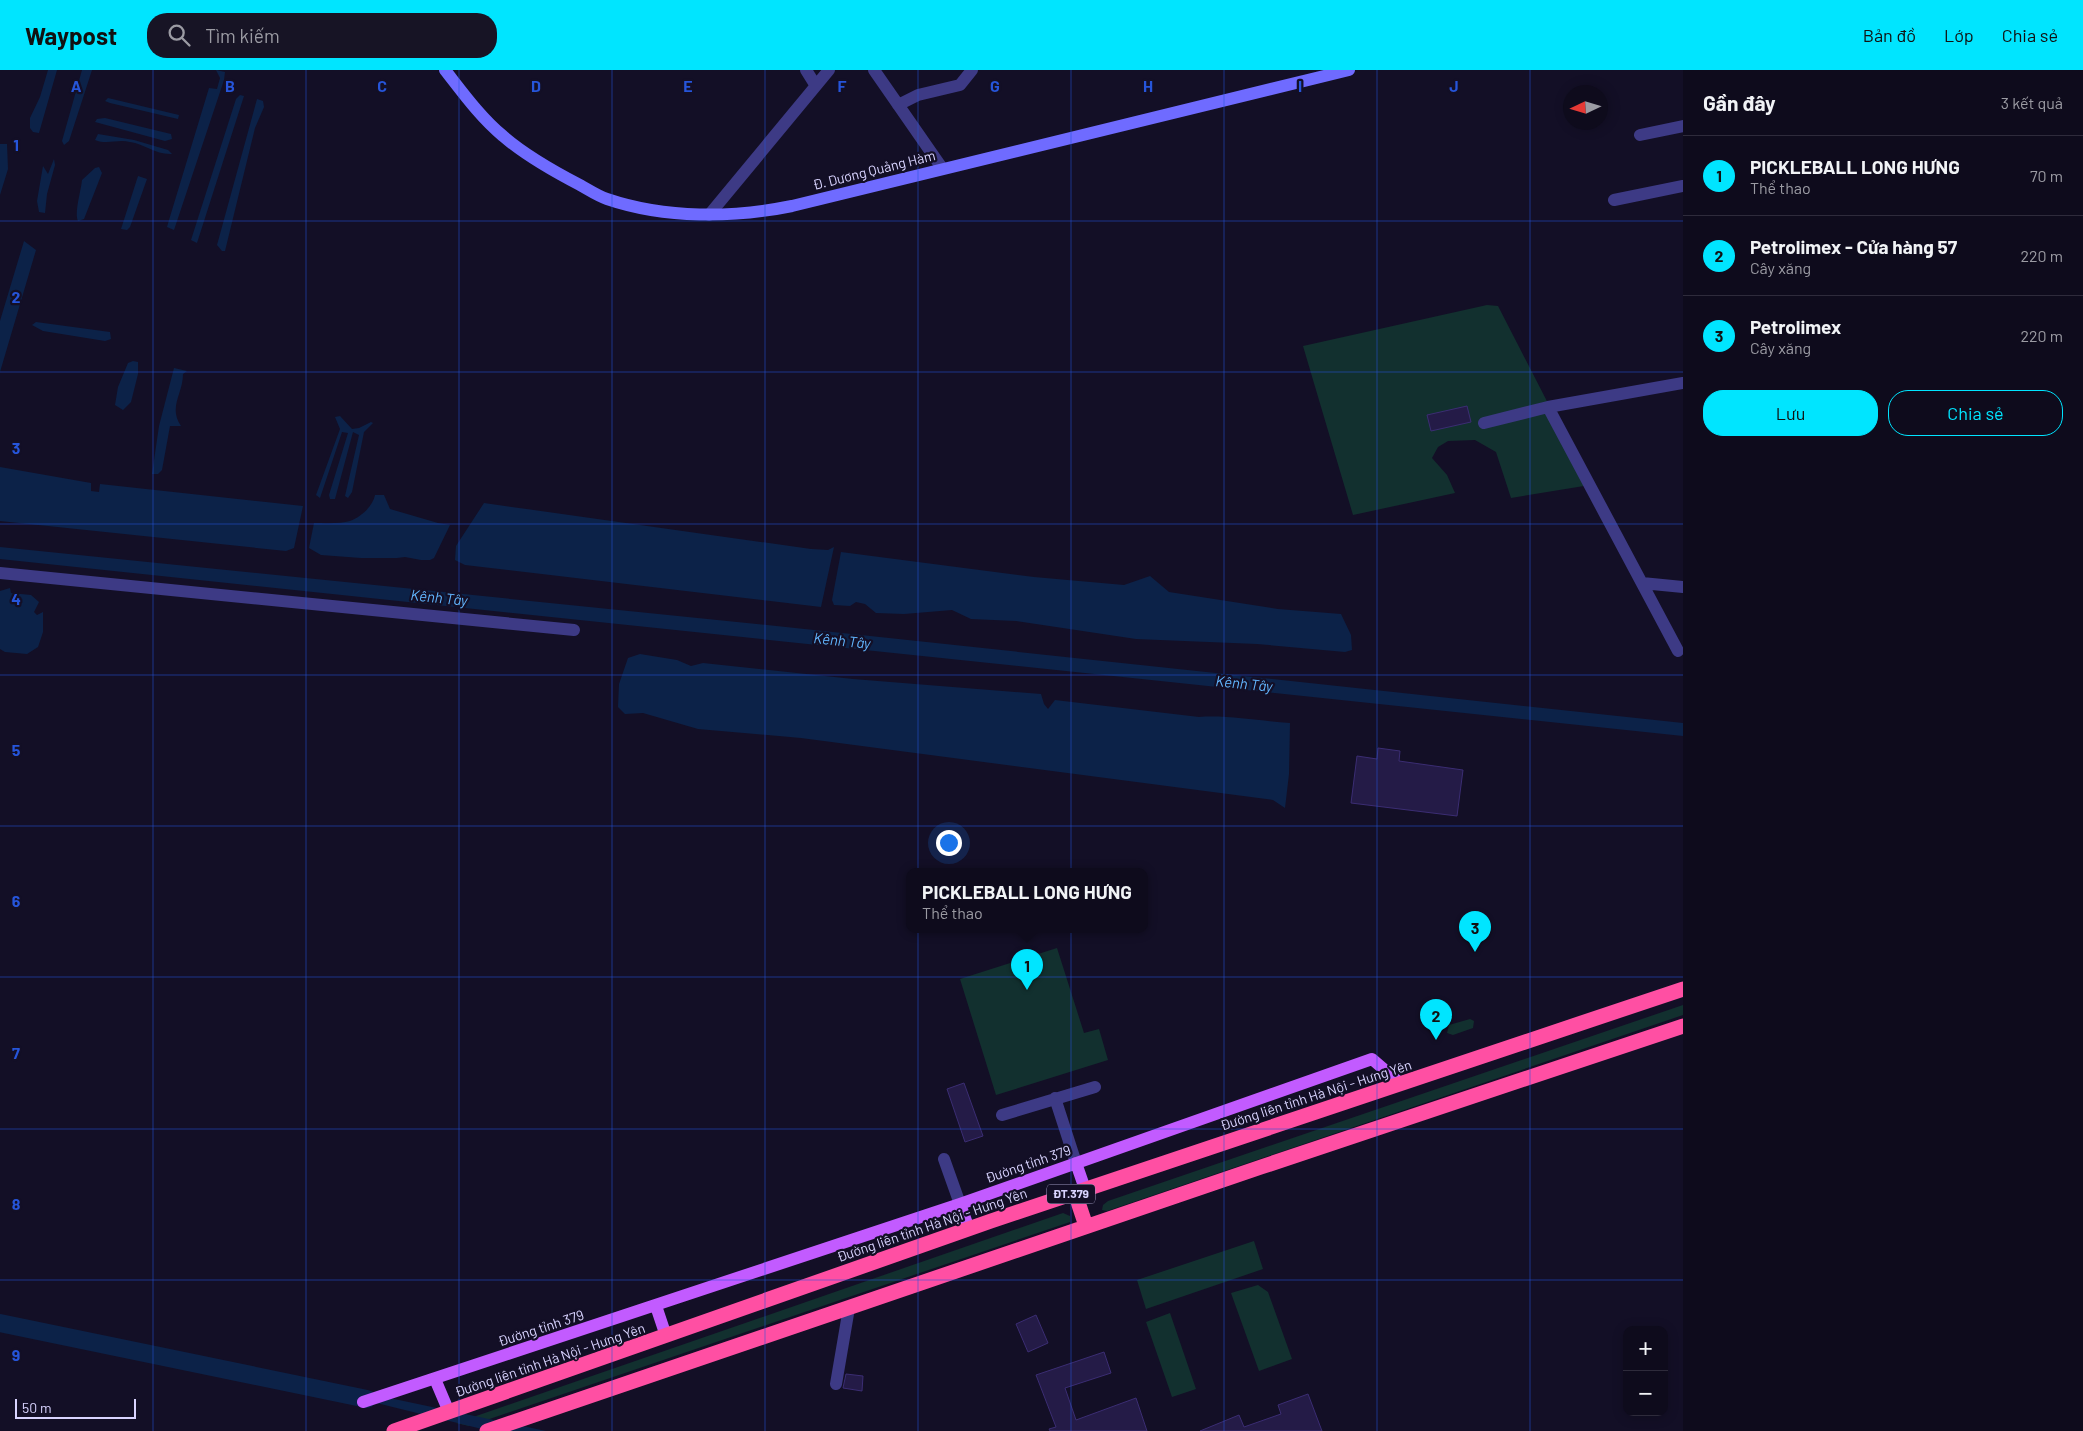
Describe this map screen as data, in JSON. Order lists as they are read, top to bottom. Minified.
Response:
{"streets":{"highway":["Đường liên tỉnh Hà Nội - Hưng Yên","ĐT.379"],"main road":["Đường tỉnh 379"],"street":["Đ. Dương Quảng Hàm"]},"crossings":[["Đường liên tỉnh Hà Nội - Hưng Yên","Đường tỉnh 379"]],"water":["Kênh Tây"],"scale_bar":"50 m","north":"left","page":{"header":"Waypost","search":"Tìm kiếm","nav":["Bản đồ","Lớp","Chia sẻ"],"heading":["Gần đây","3 kết quả"],"list":[{"mark":"1","name":"PICKLEBALL LONG HƯNG","note":"Thể thao","value":"70 m"},{"mark":"2","name":"Petrolimex - Cửa hàng 57","note":"Cây xăng","value":"220 m"},{"mark":"3","name":"Petrolimex","note":"Cây xăng","value":"220 m"}],"buttons":["Lưu","Chia sẻ"],"popup":["PICKLEBALL LONG HƯNG","Thể thao"],"pins":["3","1","2"],"map_buttons":["+","−"],"scale":"50 m"},"grid":{"columns":["A","B","C","D","E","F","G","H","I","J"],"rows":["1","2","3","4","5","6","7","8","9"]}}
